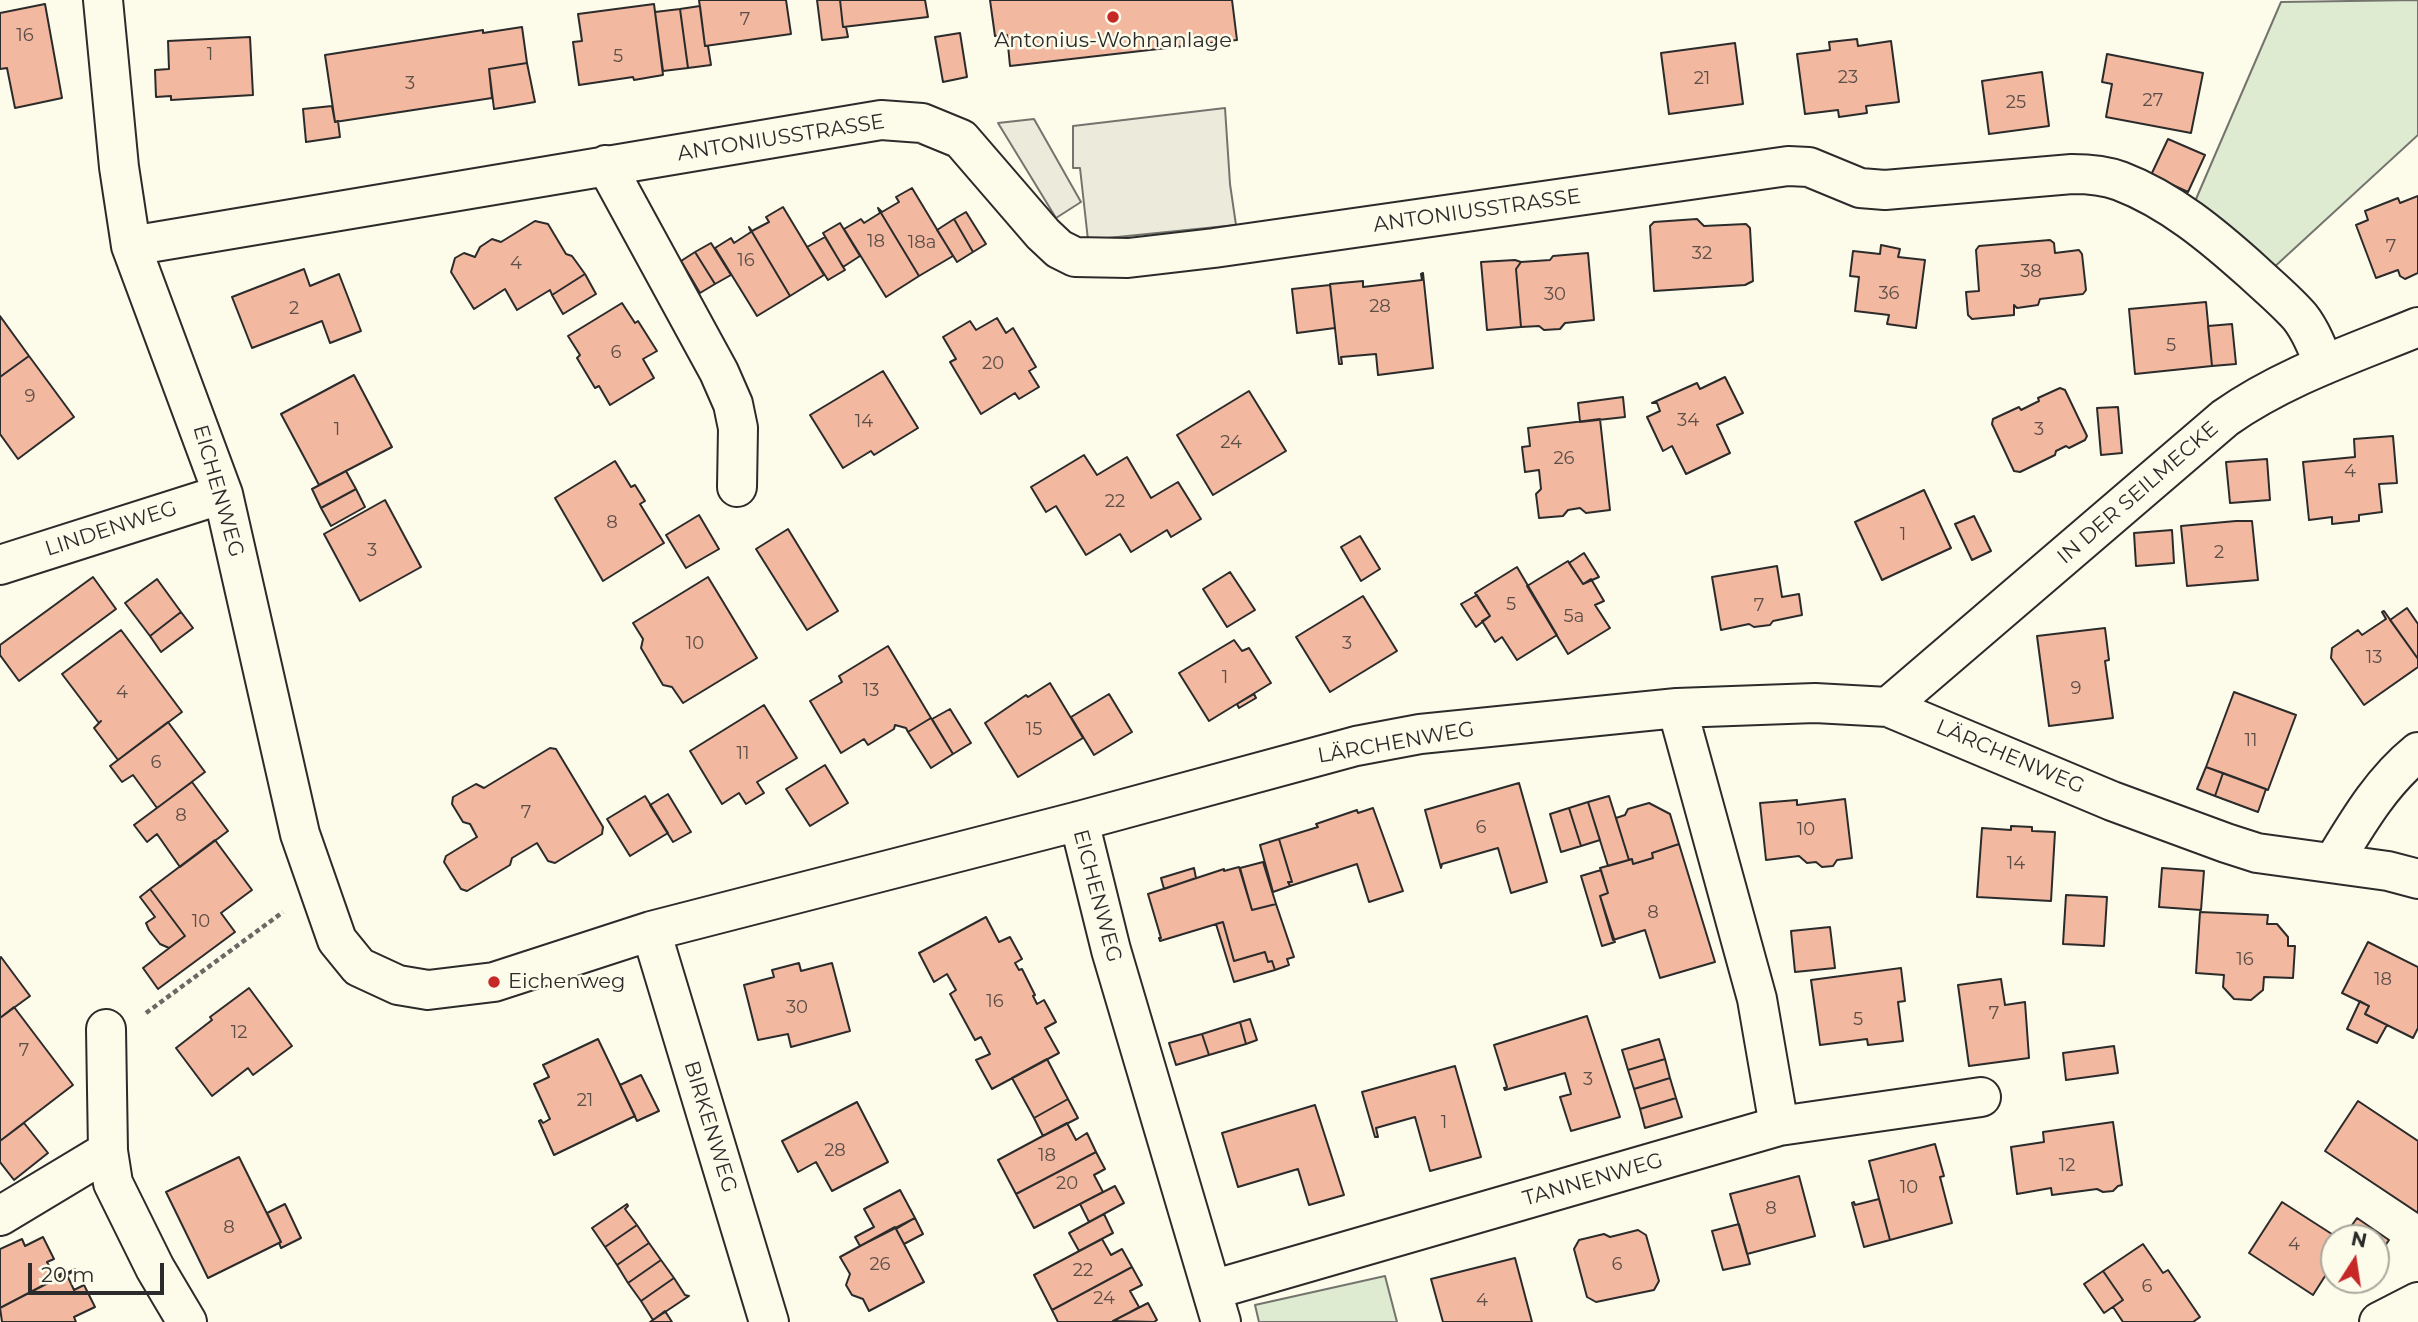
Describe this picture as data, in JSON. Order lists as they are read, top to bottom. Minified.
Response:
{"streets":{"street":["ANTONIUSSTRASSE","EICHENWEG","IN DER SEILMECKE","LINDENWEG","LÄRCHENWEG","BIRKENWEG","TANNENWEG"]},"crossings":[["ANTONIUSSTRASSE","EICHENWEG"],["ANTONIUSSTRASSE","IN DER SEILMECKE"],["EICHENWEG","LINDENWEG"],["EICHENWEG","LÄRCHENWEG"],["EICHENWEG","BIRKENWEG"],["EICHENWEG","TANNENWEG"],["IN DER SEILMECKE","LÄRCHENWEG"]],"places":["Antonius-Wohnanlage","Eichenweg"],"house_numbers":["7","16","1","5","23","21","3","27","25","18","18a","7","32","16","4","38","36","30","28","2","5","6","20","9","34","14","1","3","24","26","4","22","8","1","3","2","5","7","5a","10","3","13","1","9","13","4","15","11","11","6","7","8","6","10","14","8","10","16","18","16","30","7","5","12","7","3","21","1","28","18","12","20","10","8","8","4","26","6","22","6","24","4"],"scale_bar":"20 m","north":"top"}
